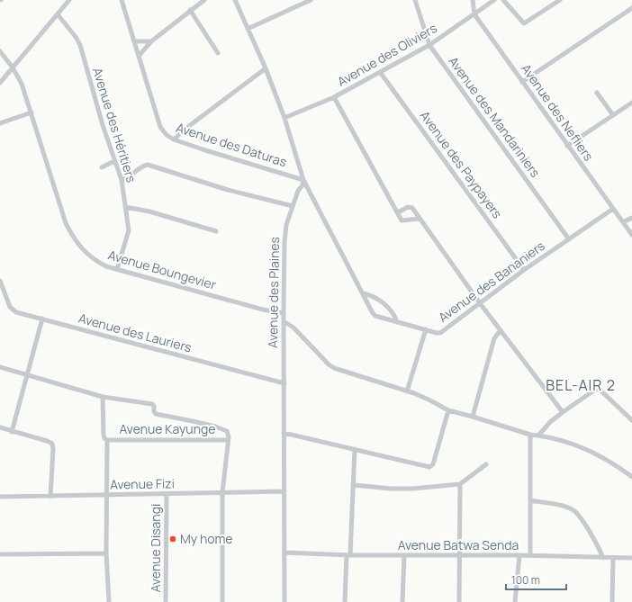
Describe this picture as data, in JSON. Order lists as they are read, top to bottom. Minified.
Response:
{"streets":{"street":["Avenue des Oliviers","Avenue des Nefliers","Avenue des Mandariniers","Avenue des Héritiers","Avenue des Daturas","Avenue des Paypayers","Avenue Boungevier","Avenue des Bananiers","Avenue des Plaines","Avenue des Lauriers","Avenue Kayunge","Avenue Fizi","Avenue Batwa Senda","Avenue Disangi"]},"crossings":[["Avenue des Oliviers","Avenue des Nefliers"],["Avenue des Oliviers","Avenue des Mandariniers"],["Avenue des Oliviers","Avenue des Paypayers"],["Avenue des Nefliers","Avenue des Bananiers"],["Avenue des Mandariniers","Avenue des Bananiers"],["Avenue des Héritiers","Avenue Boungevier"],["Avenue des Daturas","Avenue des Bananiers"],["Avenue des Daturas","Avenue des Plaines"],["Avenue des Paypayers","Avenue des Bananiers"],["Avenue Boungevier","Avenue des Plaines"],["Avenue des Bananiers","Avenue des Plaines"],["Avenue des Plaines","Avenue des Lauriers"],["Avenue des Plaines","Avenue Fizi"],["Avenue des Plaines","Avenue Batwa Senda"],["Avenue Fizi","Avenue Disangi"]],"districts":["BEL-AIR 2"],"places":["My home"],"scale_bar":"100 m"}
